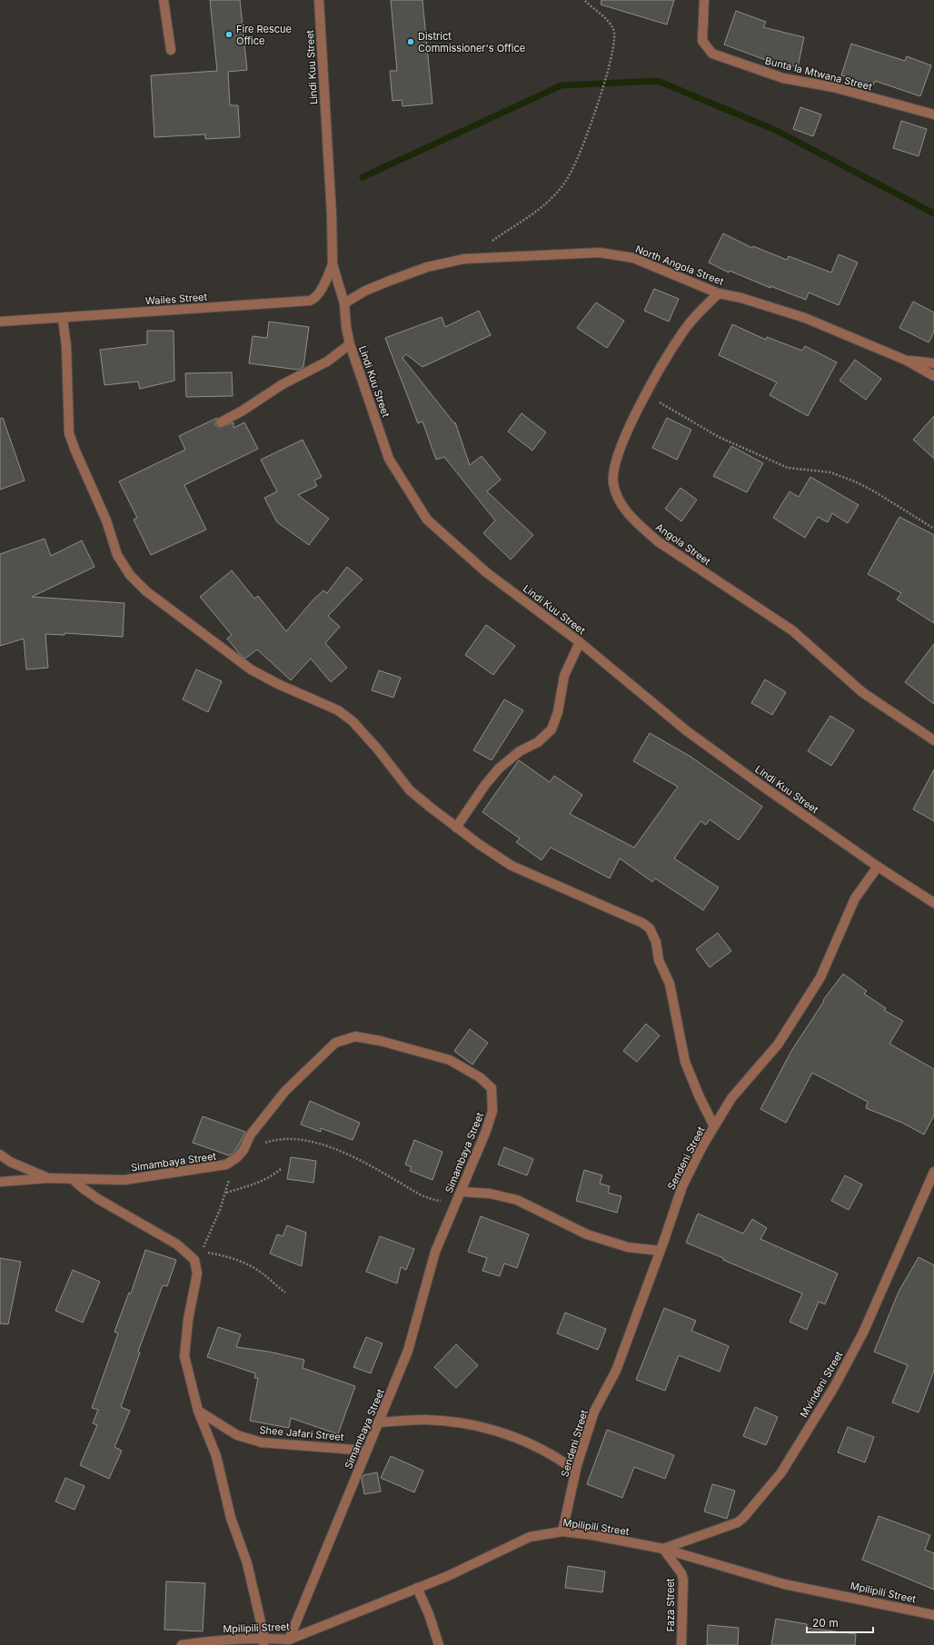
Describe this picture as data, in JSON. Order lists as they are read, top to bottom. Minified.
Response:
{"streets":{"street":["Lindi Kuu Street","Bunta la Mtwana Street","North Angola Street","Wailes Street","Angola Street","Simambaya Street","Sendeni Street","Mvindeni Street","Shee Jafari Street","Mpilipili Street","Faza Street"]},"crossings":[["Lindi Kuu Street","North Angola Street"],["Lindi Kuu Street","Wailes Street"],["Lindi Kuu Street","Sendeni Street"],["North Angola Street","Angola Street"],["Simambaya Street","Shee Jafari Street"],["Simambaya Street","Mpilipili Street"],["Sendeni Street","Mpilipili Street"],["Mvindeni Street","Mpilipili Street"],["Mvindeni Street","Faza Street"],["Mpilipili Street","Faza Street"]],"places":["Fire Rescue Office","District Commissioner's Office"],"scale_bar":"20 m"}
